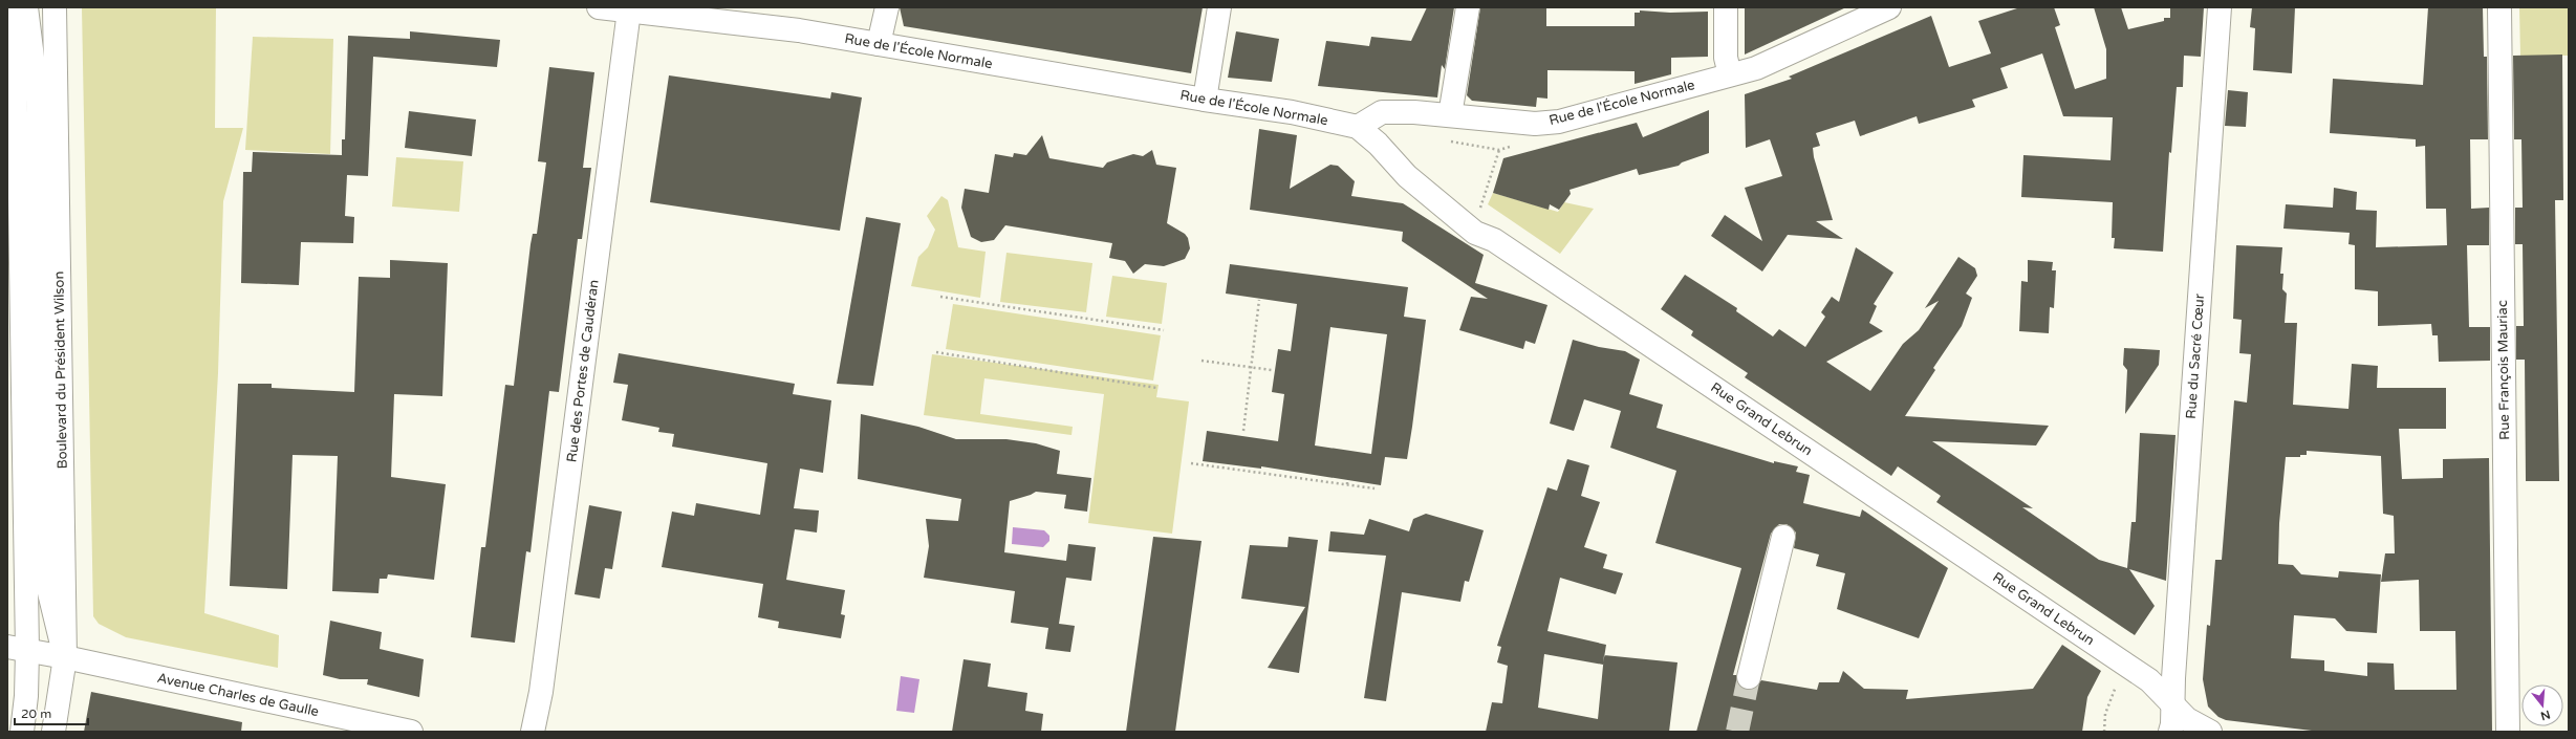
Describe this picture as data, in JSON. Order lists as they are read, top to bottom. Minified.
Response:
{"streets":{"street":["Rue de l'École Normale","Rue du Sacré Cœur","Boulevard du Président Wilson","Rue François Mauriac","Rue des Portes de Caudéran","Rue Grand Lebrun","Avenue Charles de Gaulle"]},"crossings":[["Rue de l'École Normale","Rue des Portes de Caudéran"],["Rue de l'École Normale","Rue Grand Lebrun"],["Rue du Sacré Cœur","Rue Grand Lebrun"],["Boulevard du Président Wilson","Avenue Charles de Gaulle"]],"scale_bar":"20 m","north":"bottom"}
